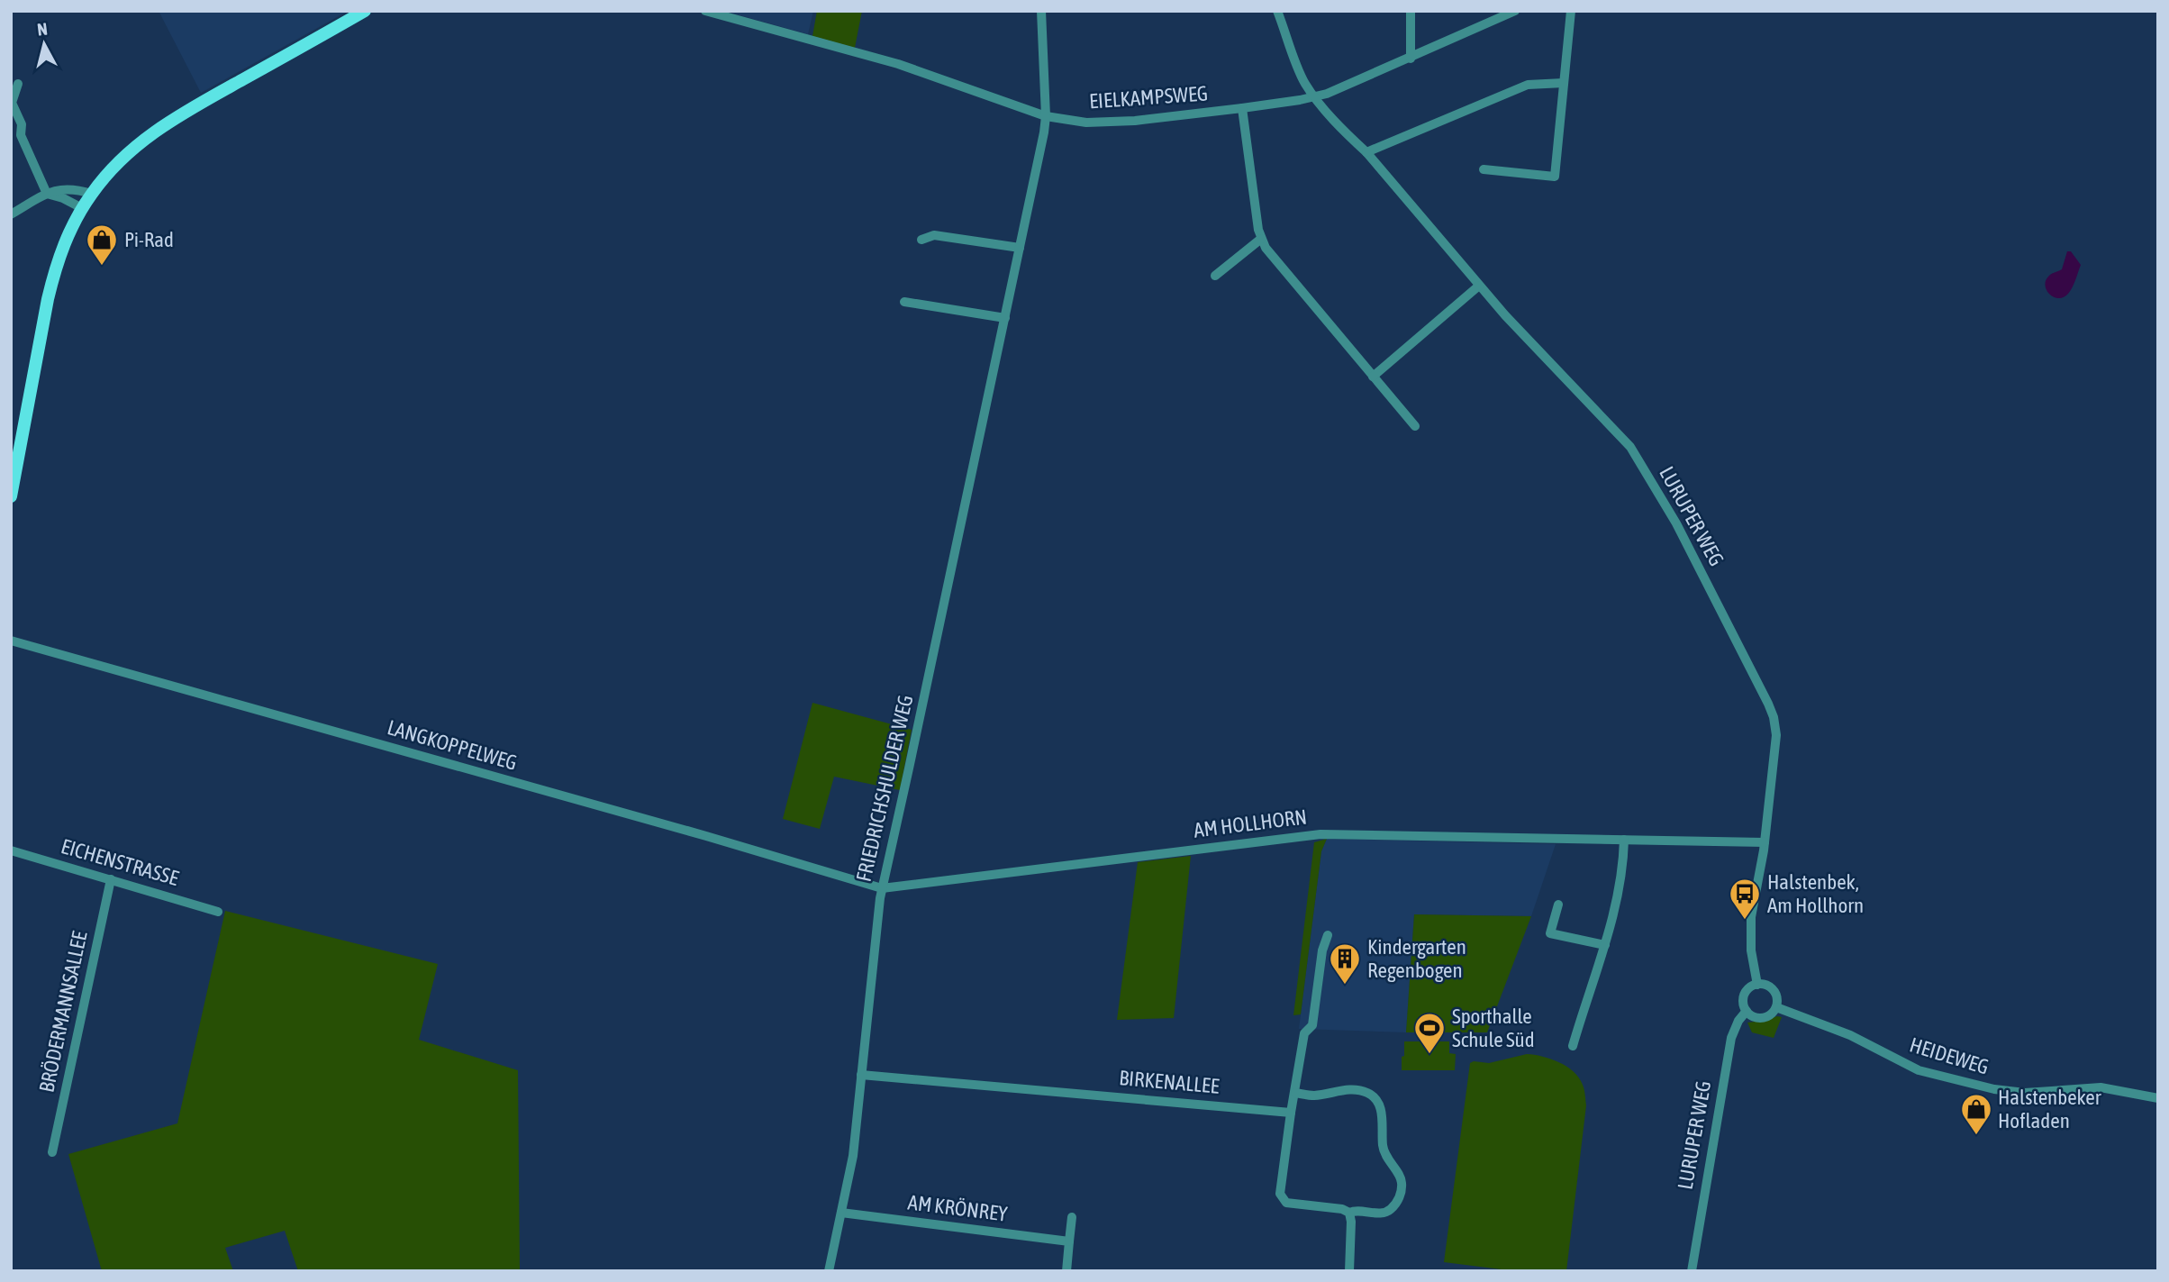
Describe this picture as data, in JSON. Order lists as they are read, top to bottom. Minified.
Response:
{"streets":{"street":["EIELKAMPSWEG","LURUPER WEG","LANGKOPPELWEG","FRIEDRICHSHULDER WEG","AM HOLLHORN","EICHENSTRASSE","BRÖDERMANNSALLEE","HEIDEWEG","BIRKENALLEE","AM KRÖNREY"]},"crossings":[["EIELKAMPSWEG","LURUPER WEG"],["EIELKAMPSWEG","FRIEDRICHSHULDER WEG"],["LURUPER WEG","AM HOLLHORN"],["LURUPER WEG","HEIDEWEG"],["LANGKOPPELWEG","FRIEDRICHSHULDER WEG"],["LANGKOPPELWEG","AM HOLLHORN"],["FRIEDRICHSHULDER WEG","AM HOLLHORN"],["FRIEDRICHSHULDER WEG","BIRKENALLEE"],["FRIEDRICHSHULDER WEG","AM KRÖNREY"],["EICHENSTRASSE","BRÖDERMANNSALLEE"]],"places":{"shop":["Pi-Rad","Halstenbeker Hofladen"],"bus stop":["Halstenbek, Am Hollhorn"],"building":["Kindergarten Regenbogen"],"sports":["Sporthalle Schule Süd"]},"north":"top"}
